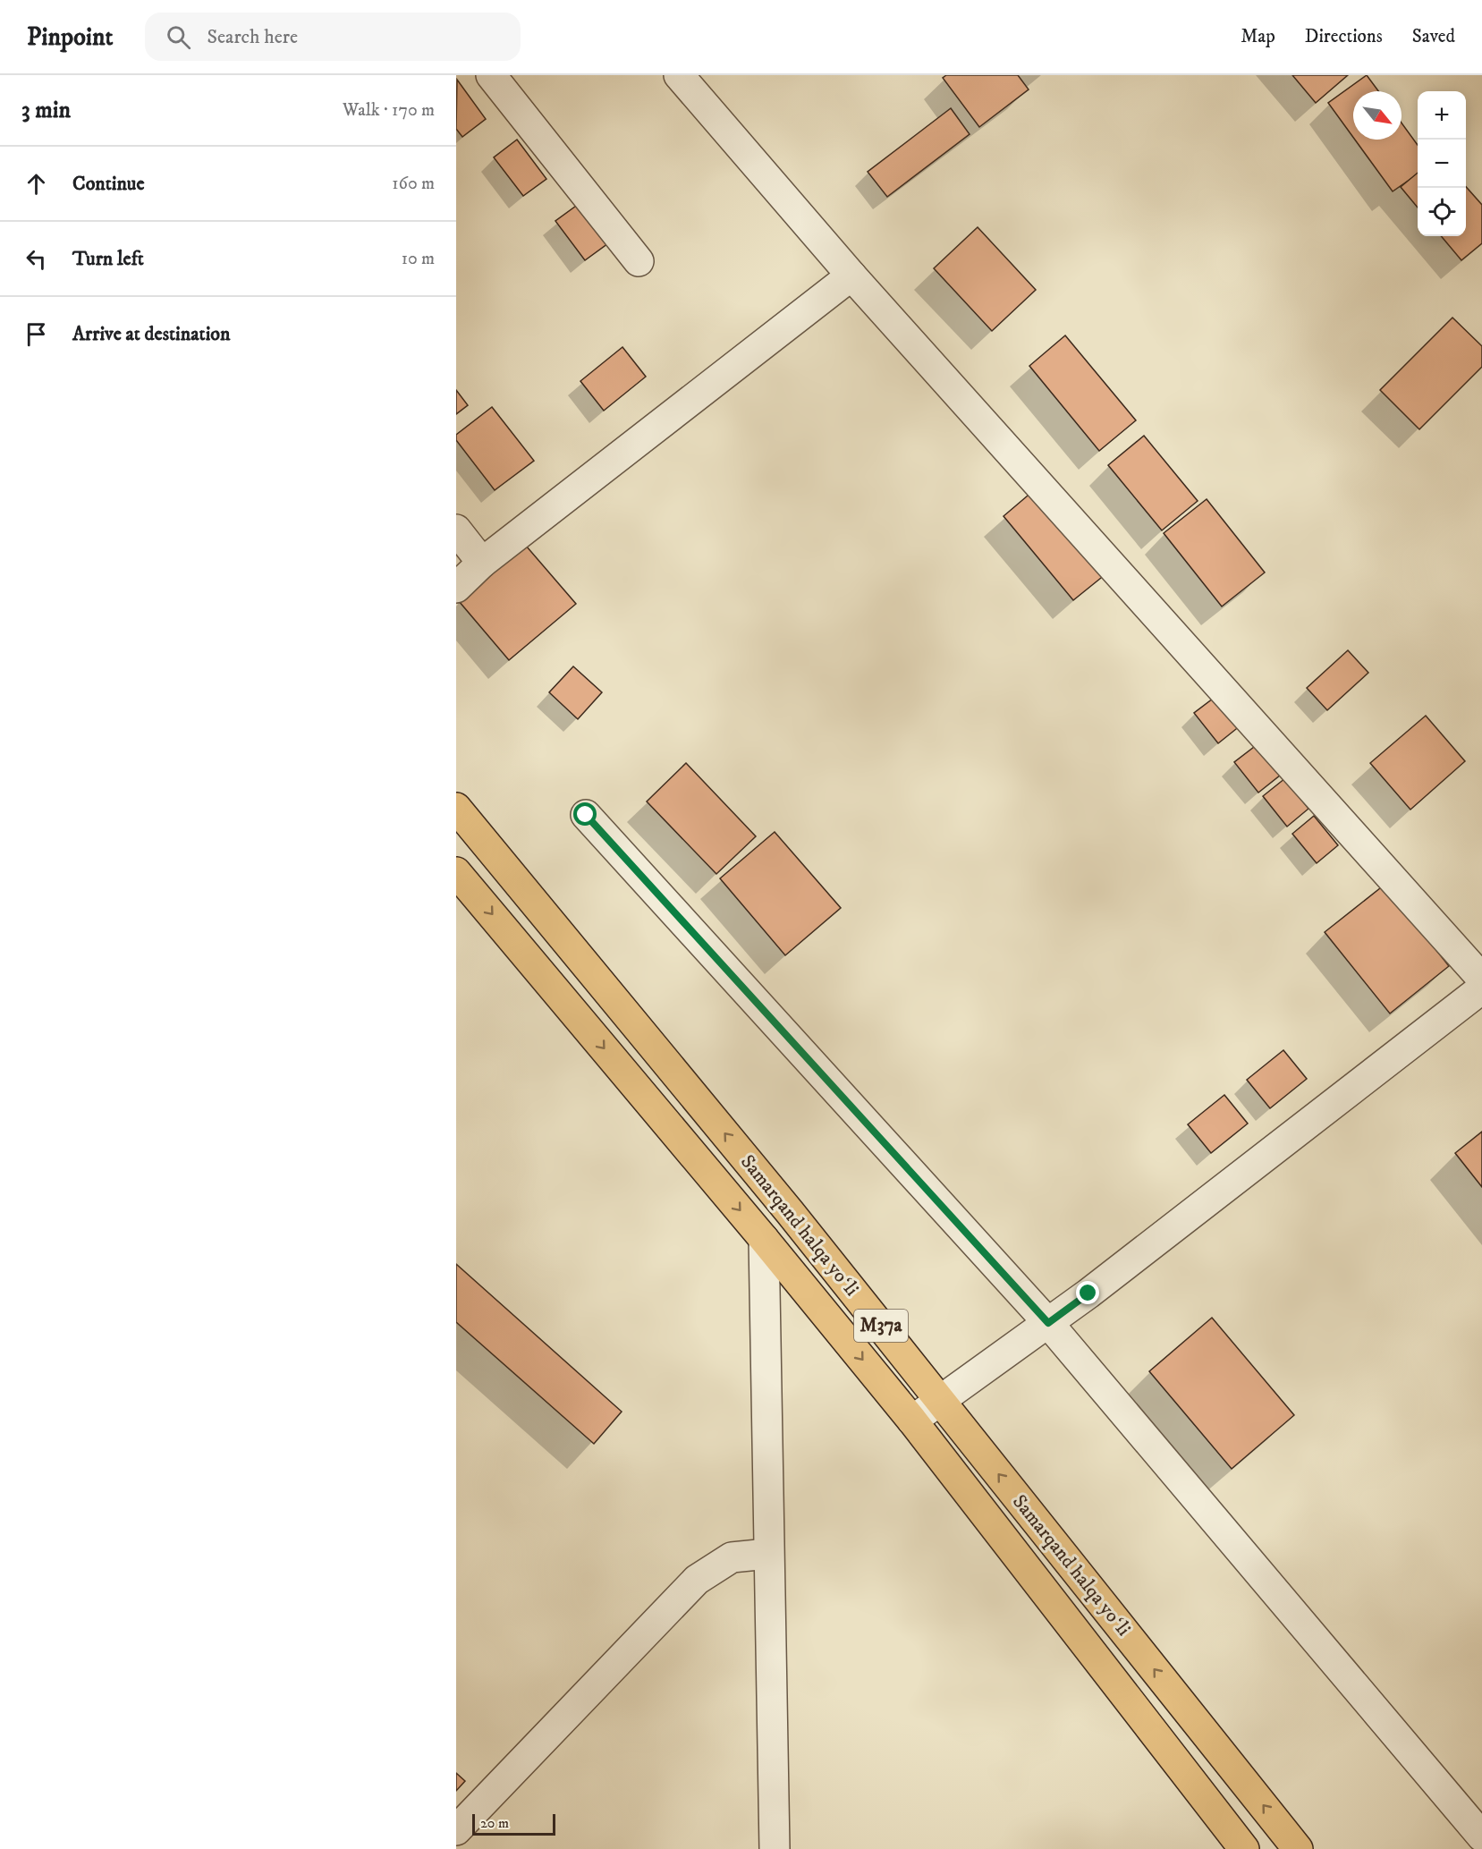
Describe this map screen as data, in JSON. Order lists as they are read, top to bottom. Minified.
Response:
{"streets":{"highway":["Samarqand halqa yoʻli","M37a"]},"scale_bar":"20 m","north":"bottom right","page":{"header":"Pinpoint","search":"Search here","nav":["Map","Directions","Saved"],"heading":["3 min","Walk · 170 m"],"map_buttons":["+","−"],"list":[["Continue","160 m"],["Turn left","10 m"],"Arrive at destination"],"scale":"20 m"}}
